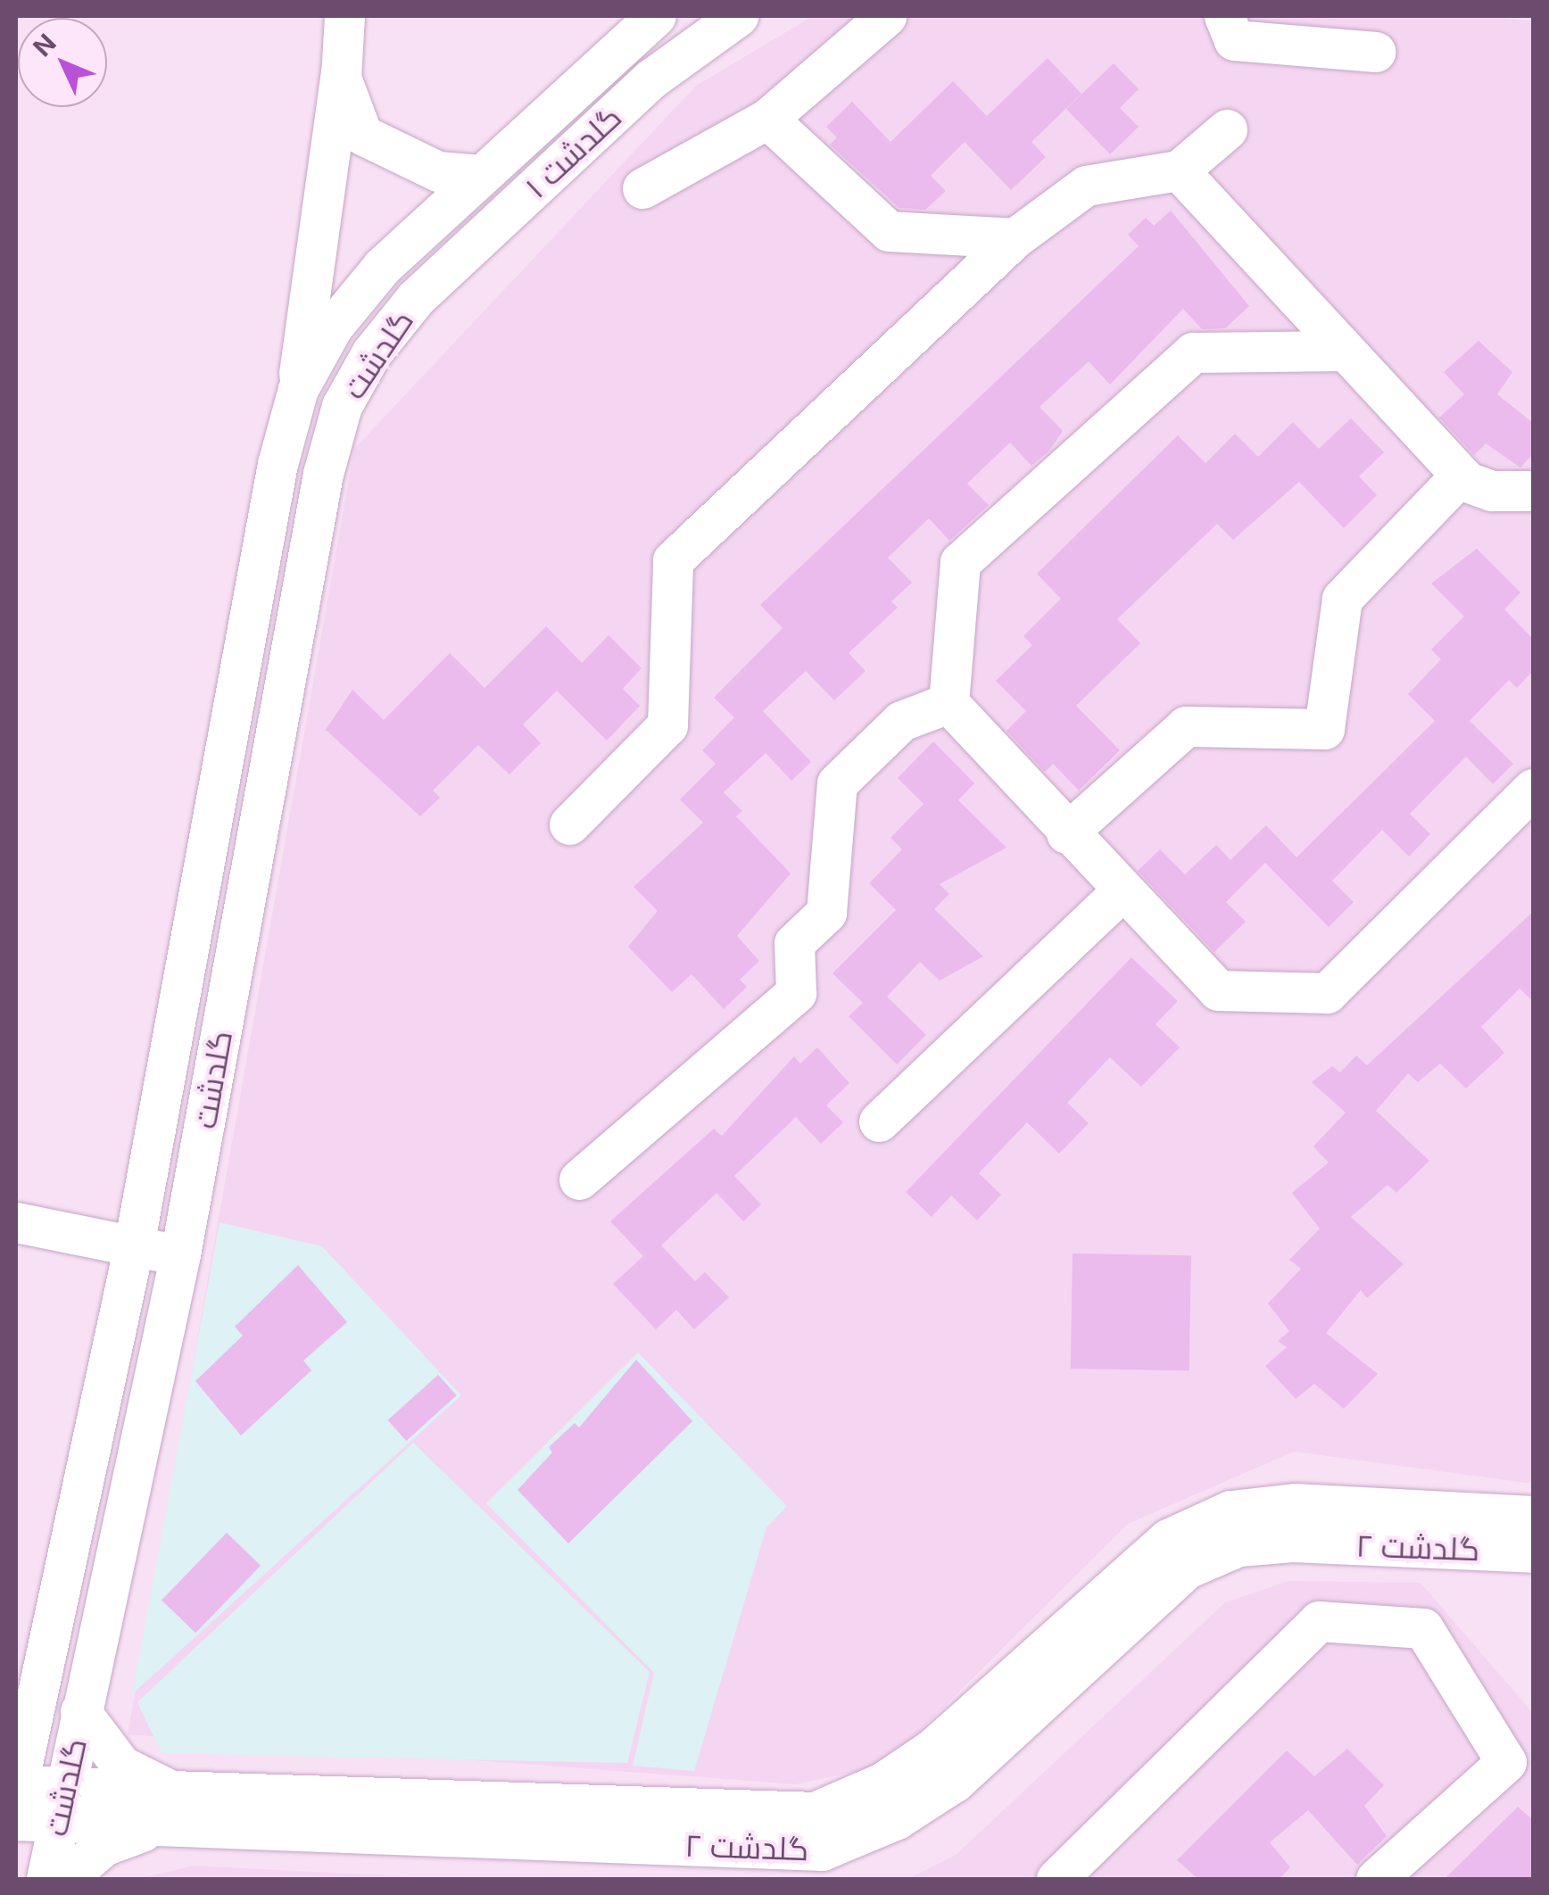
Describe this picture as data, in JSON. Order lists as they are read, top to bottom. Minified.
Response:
{"streets":{"street":["گلدشت ۱","گلدشت","گلدشت ۲"]},"crossings":[["گلدشت ۱","گلدشت"],["گلدشت","گلدشت ۲"]],"north":"top left"}
